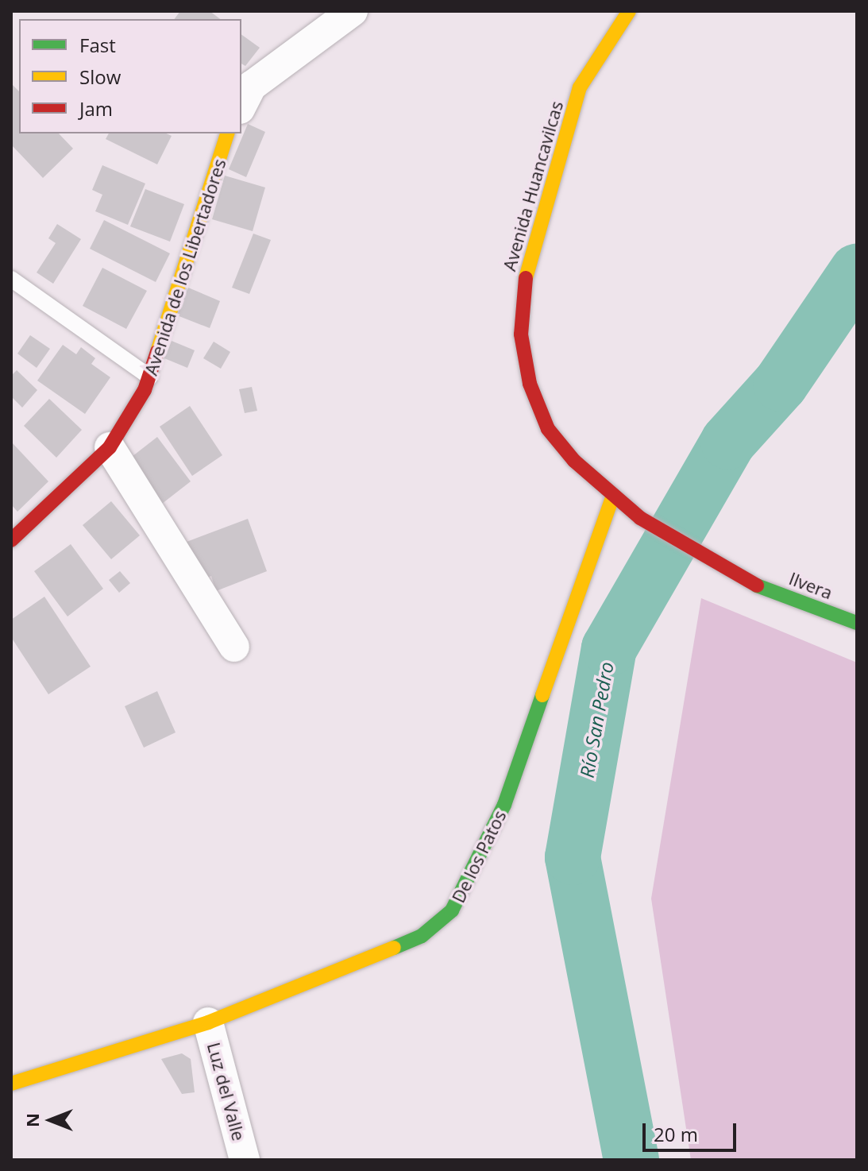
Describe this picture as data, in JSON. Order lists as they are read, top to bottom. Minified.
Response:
{"streets":{"street":["Avenida Huancavilcas","Avenida de los Libertadores","Ilvera","De los Patos","Luz del Valle"]},"crossings":[["Avenida Huancavilcas","Ilvera"],["Avenida Huancavilcas","De los Patos"],["De los Patos","Luz del Valle"]],"water":["Río San Pedro"],"legend":["Fast","Slow","Jam"],"scale_bar":"20 m","north":"left"}
